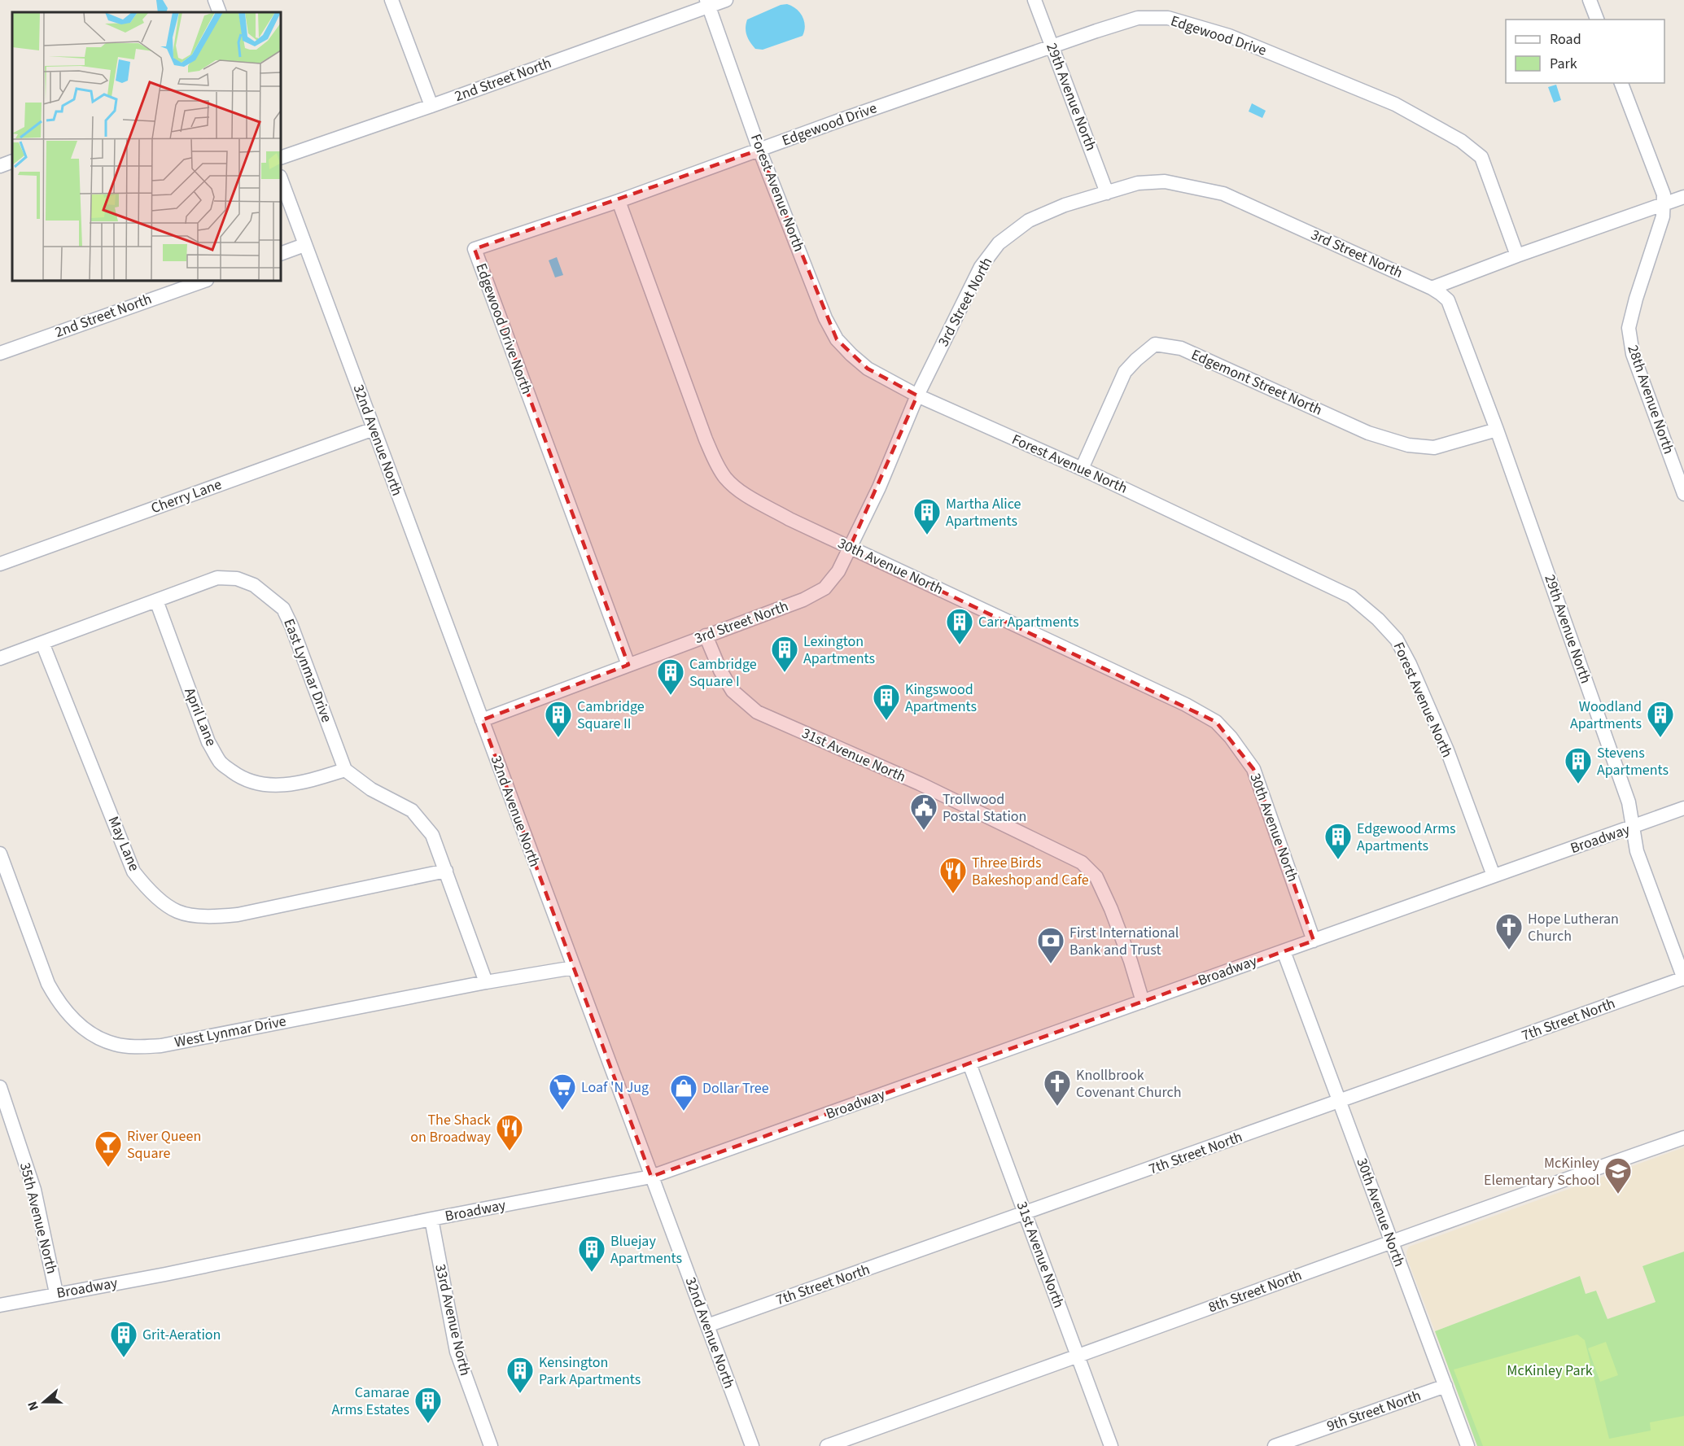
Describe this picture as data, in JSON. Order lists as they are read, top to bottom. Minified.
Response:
{"streets":{"street":["Edgewood Drive","2nd Street North","29th Avenue North","Forest Avenue North","3rd Street North","Edgewood Drive North","Edgemont Street North","28th Avenue North","32nd Avenue North","Cherry Lane","30th Avenue North","East Lynmar Drive","April Lane","31st Avenue North","Broadway","May Lane","7th Street North","West Lynmar Drive","35th Avenue North","8th Street North","33rd Avenue North","9th Street North"]},"crossings":[["Edgewood Drive","29th Avenue North"],["Edgewood Drive","Forest Avenue North"],["Edgewood Drive","Edgewood Drive North"],["2nd Street North","Forest Avenue North"],["29th Avenue North","3rd Street North"],["29th Avenue North","Edgemont Street North"],["29th Avenue North","Broadway"],["29th Avenue North","7th Street North"],["Forest Avenue North","3rd Street North"],["Forest Avenue North","Edgewood Drive North"],["Forest Avenue North","Edgemont Street North"],["Forest Avenue North","Broadway"],["3rd Street North","Edgewood Drive North"],["3rd Street North","32nd Avenue North"],["3rd Street North","30th Avenue North"],["3rd Street North","31st Avenue North"],["Edgewood Drive North","30th Avenue North"],["32nd Avenue North","Cherry Lane"],["32nd Avenue North","Broadway"],["32nd Avenue North","7th Street North"],["32nd Avenue North","West Lynmar Drive"],["30th Avenue North","Broadway"],["30th Avenue North","7th Street North"],["30th Avenue North","8th Street North"],["30th Avenue North","9th Street North"],["East Lynmar Drive","April Lane"],["East Lynmar Drive","May Lane"],["31st Avenue North","Broadway"],["31st Avenue North","7th Street North"],["31st Avenue North","8th Street North"],["Broadway","35th Avenue North"],["Broadway","33rd Avenue North"]],"parks":["McKinley Park"],"places":{"building":["Martha Alice Apartments","Carr Apartments","Lexington Apartments","Cambridge Square I","Kingswood Apartments","Cambridge Square II","Woodland Apartments","Stevens Apartments","Edgewood Arms Apartments","Bluejay Apartments","Grit-Aeration","Kensington Park Apartments","Camarae Arms Estates"],"public building":["Trollwood Postal Station"],"restaurant":["Three Birds Bakeshop and Cafe","The Shack on Broadway"],"church":["Hope Lutheran Church","Knollbrook Covenant Church"],"bank":["First International Bank and Trust"],"supermarket":["Loaf 'N Jug"],"shop":["Dollar Tree"],"bar":["River Queen Square"],"school or university":["McKinley Elementary School"]},"legend":["Road","Park"],"north":"left"}
